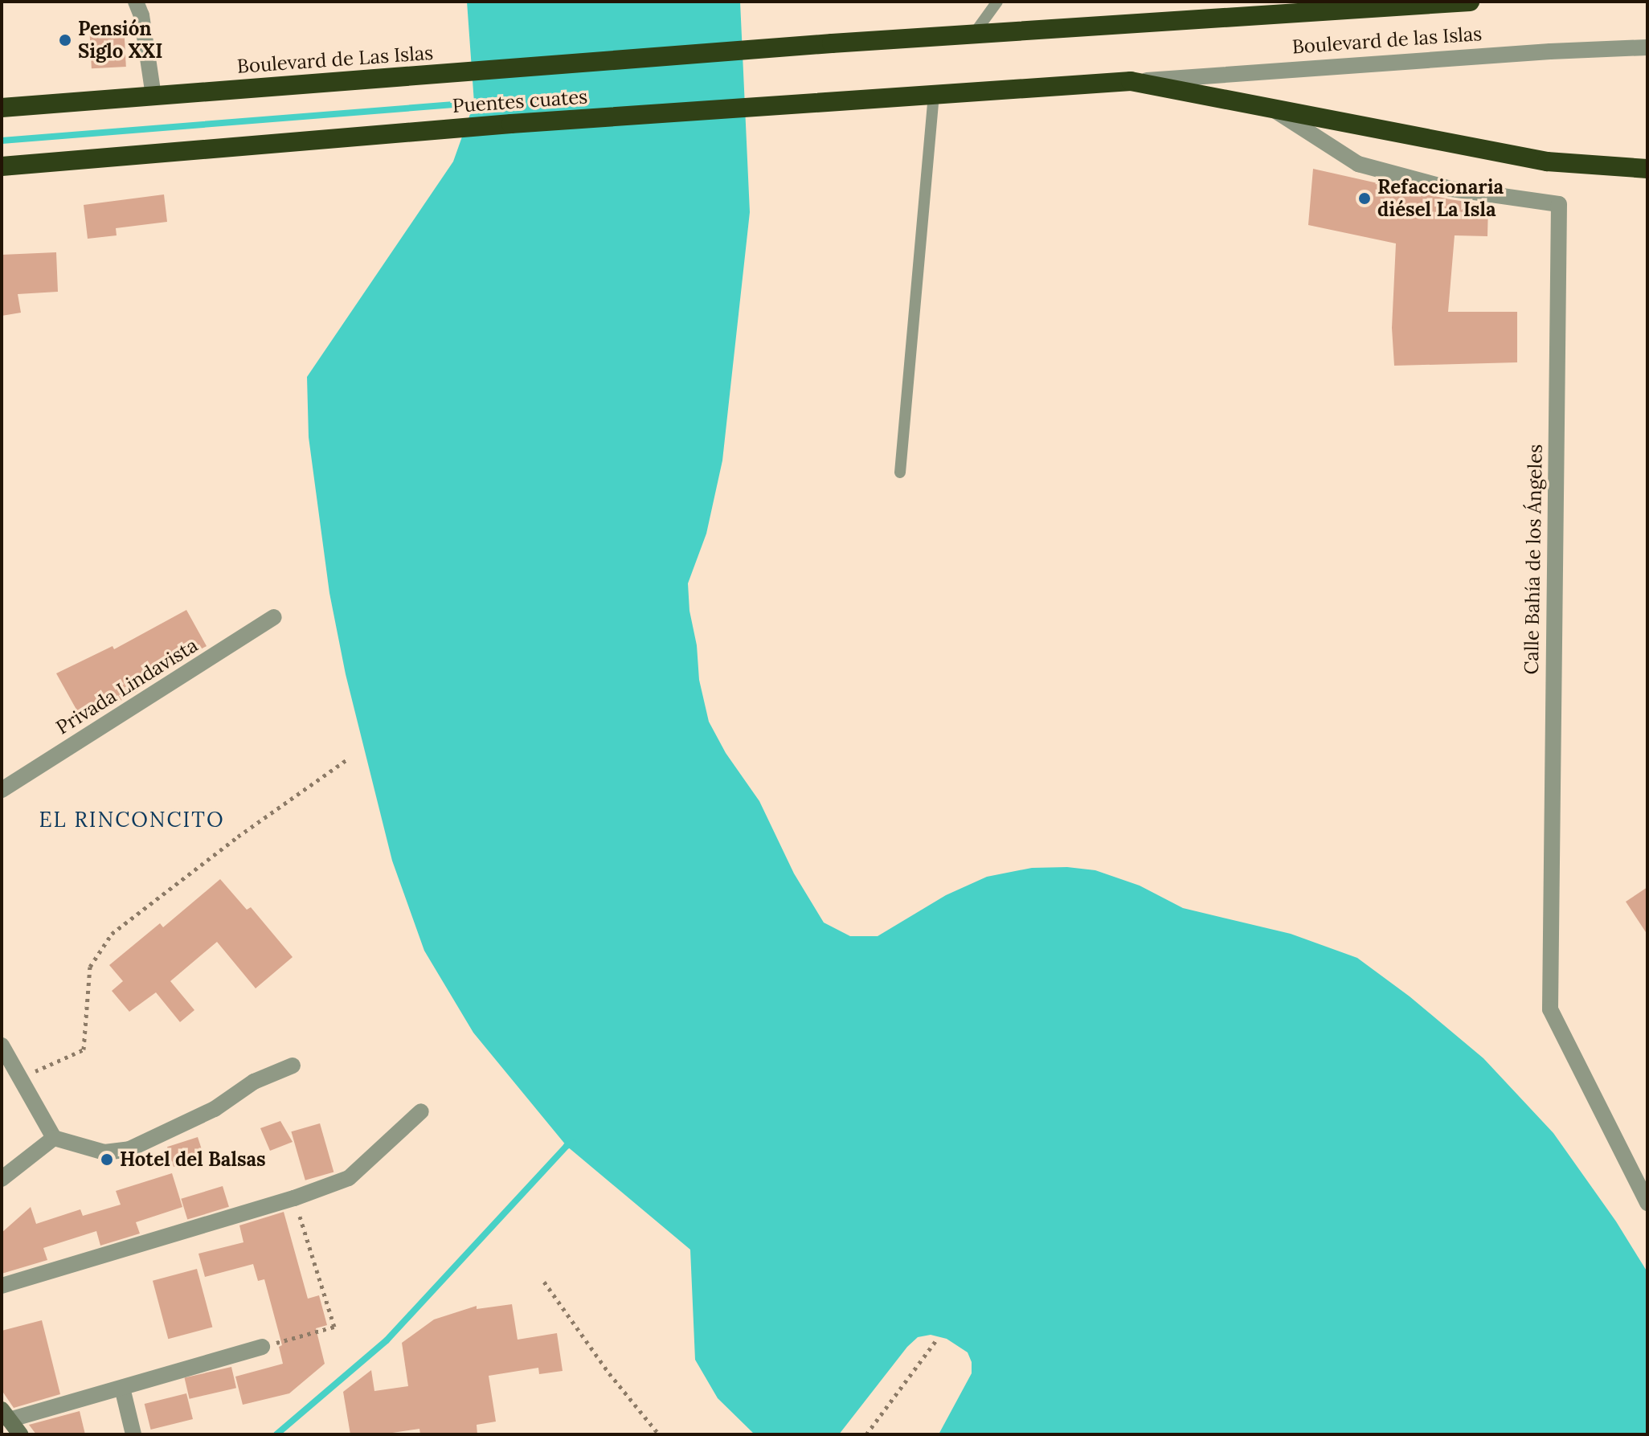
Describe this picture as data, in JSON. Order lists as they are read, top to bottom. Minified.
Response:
{"streets":{"highway":["Boulevard de Las Islas","Puentes cuates"],"street":["Boulevard de las Islas","Calle Bahía de los Ángeles","Privada Lindavista"]},"crossings":[["Boulevard de las Islas","Puentes cuates"],["Boulevard de Las Islas","Puentes cuates"],["Puentes cuates","Calle Bahía de los Ángeles"]],"districts":["EL RINCONCITO"],"places":["Pensión Siglo XXI","Refaccionaria diésel La Isla","Hotel del Balsas"]}
